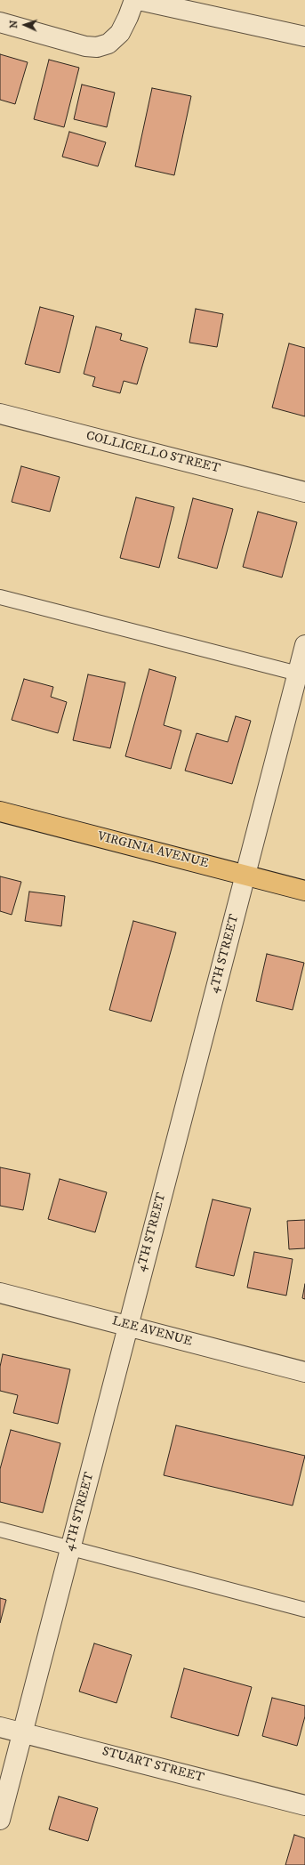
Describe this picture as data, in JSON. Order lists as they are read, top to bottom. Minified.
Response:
{"streets":{"main road":["VIRGINIA AVENUE"],"street":["COLLICELLO STREET","4TH STREET","LEE AVENUE","STUART STREET"]},"crossings":[["VIRGINIA AVENUE","4TH STREET"],["4TH STREET","LEE AVENUE"],["4TH STREET","STUART STREET"]],"north":"left"}
